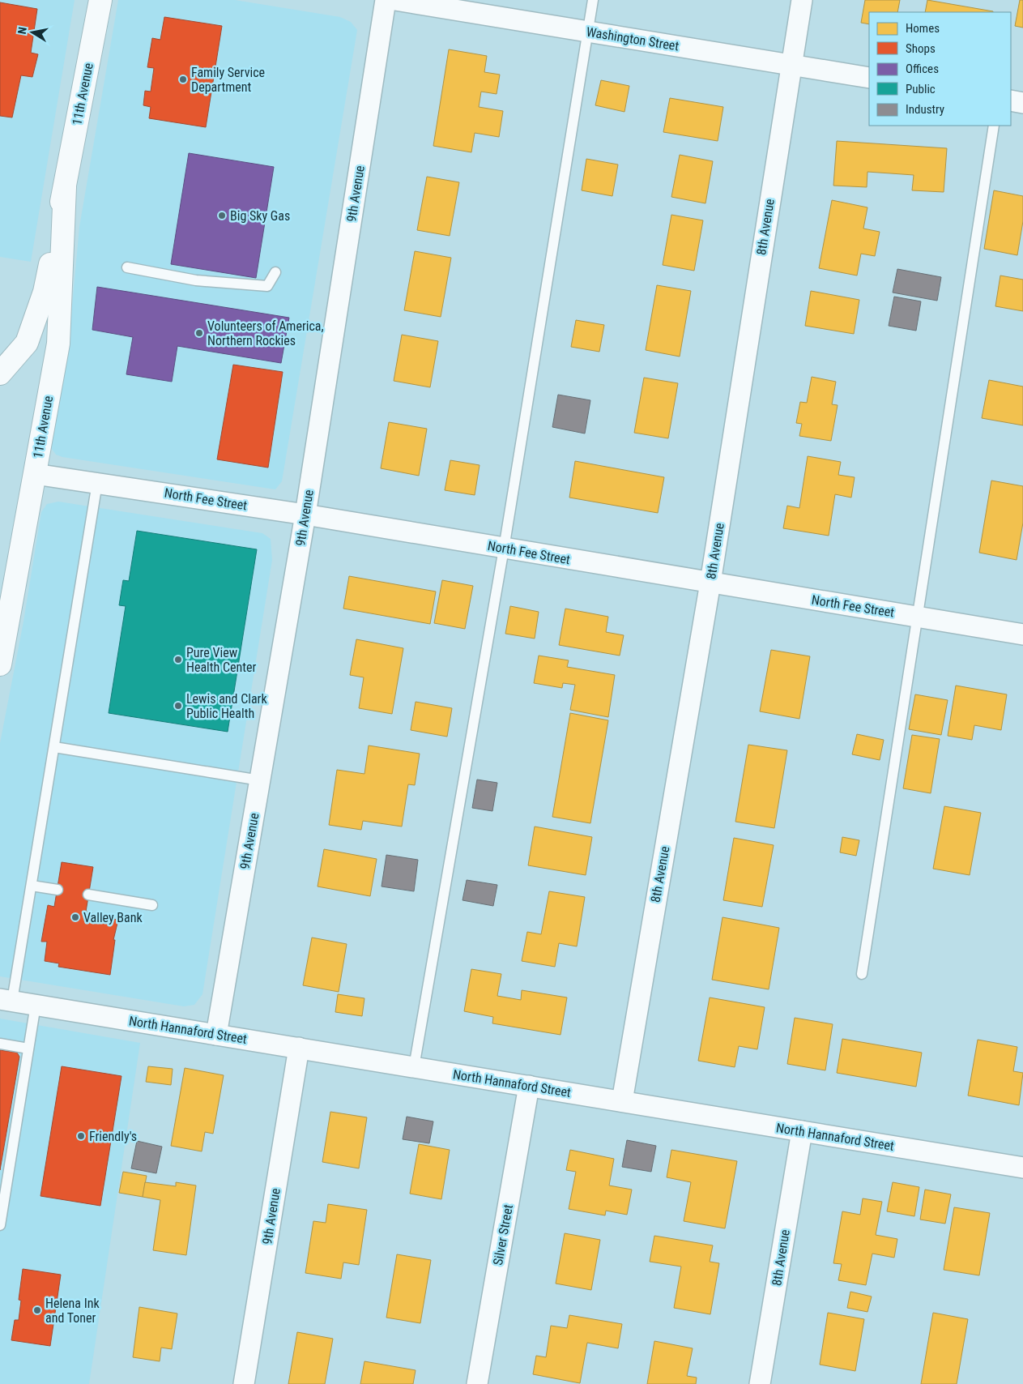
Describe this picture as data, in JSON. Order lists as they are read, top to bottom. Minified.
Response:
{"streets":{"main road":["11th Avenue"],"street":["Washington Street","9th Avenue","8th Avenue","North Fee Street","North Hannaford Street","Silver Street"]},"crossings":[["Washington Street","8th Avenue"],["11th Avenue","North Fee Street"],["9th Avenue","North Fee Street"],["9th Avenue","North Hannaford Street"],["8th Avenue","North Fee Street"],["8th Avenue","North Hannaford Street"],["North Hannaford Street","Silver Street"]],"places":["Family Service Department","Big Sky Gas","Volunteers of America, Northern Rockies","Pure View Health Center","Lewis and Clark Public Health","Valley Bank","Friendly's","Helena Ink and Toner"],"legend":["Homes","Shops","Offices","Public","Industry"],"north":"left"}
